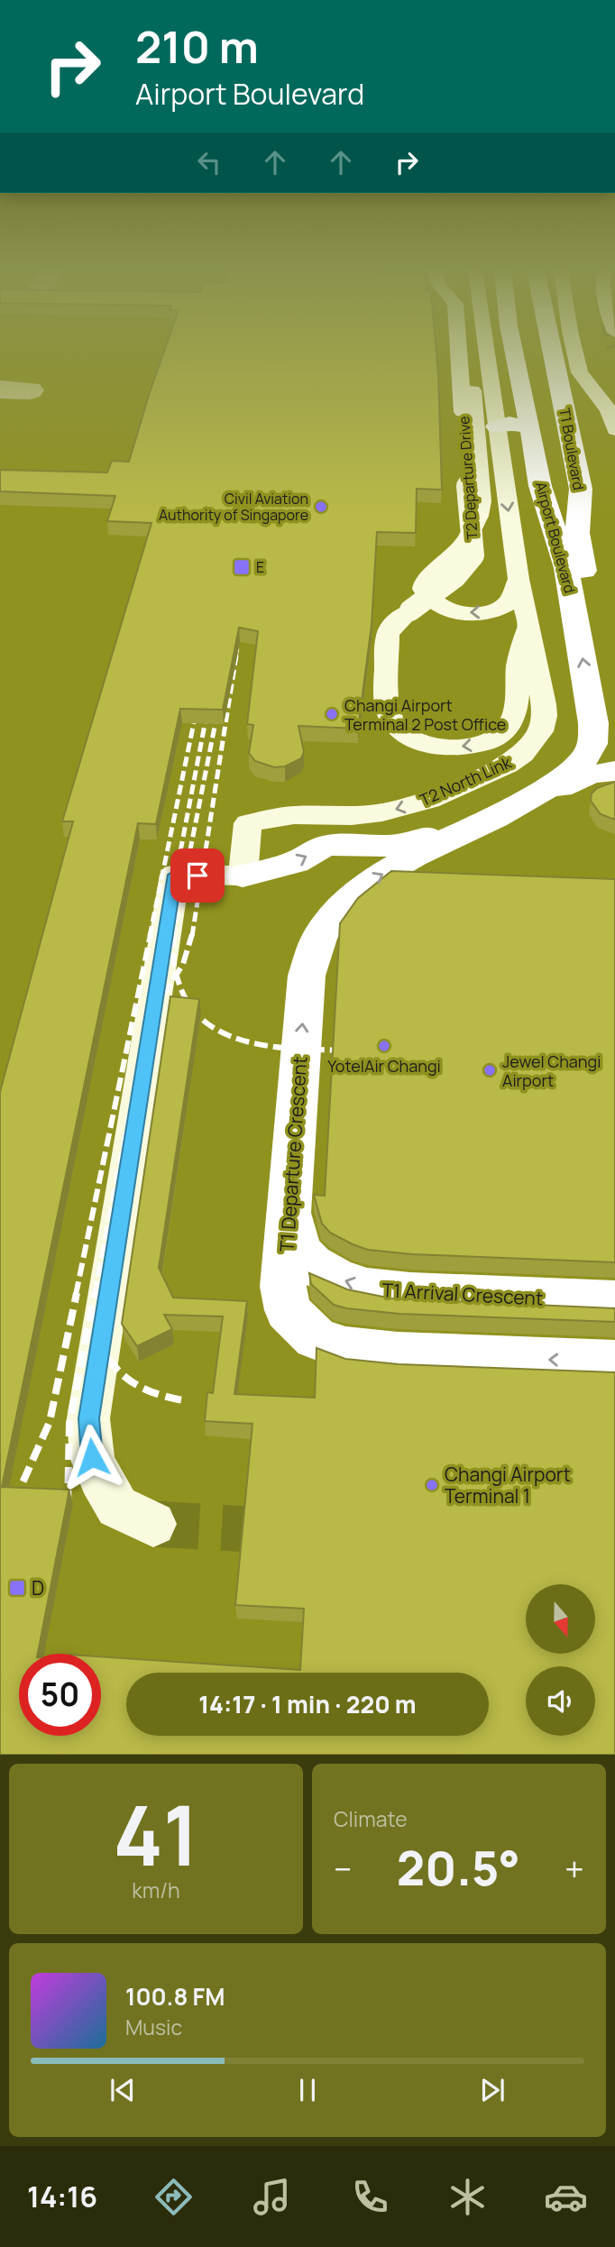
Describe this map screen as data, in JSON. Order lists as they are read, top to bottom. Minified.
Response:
{"streets":{"highway":["T1 Boulevard","Airport Boulevard","T1 Departure Crescent","T1 Arrival Crescent"],"main road":["T2 Departure Drive","T2 North Link"]},"crossings":[["T2 Departure Drive","T2 North Link"],["T1 Departure Crescent","T1 Arrival Crescent"]],"one_way":["Airport Boulevard","T1 Arrival Crescent"],"places":{"other":["Civil Aviation Authority of Singapore","Changi Airport Terminal 2 Post Office","YotelAir Changi","Jewel Changi Airport","Changi Airport Terminal 1"],"transit":["E","D"]},"north":"bottom","page":{"turn":["210 m","Airport Boulevard"],"limit":"50","trip":"14:17 · 1 min · 220 m","tile":[["41","km/h"],"Climate"],"heat":["−","20.5°","+"],"song":["100.8 FM","Music"],"tabs":"14:16"}}
